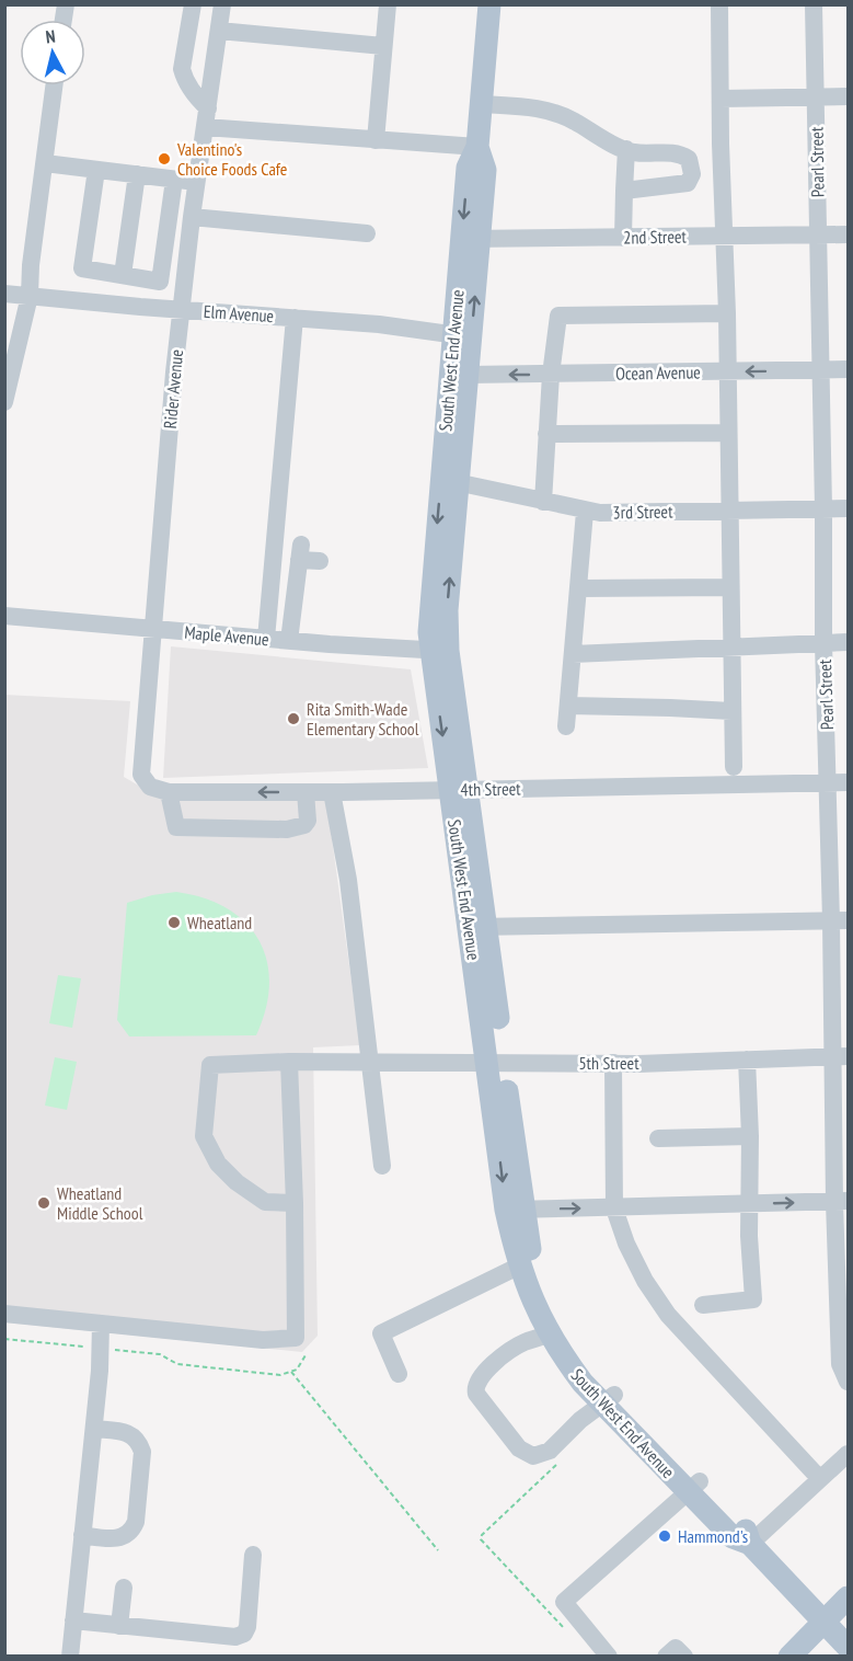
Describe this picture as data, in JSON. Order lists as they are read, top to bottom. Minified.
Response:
{"streets":{"main road":["South West End Avenue"],"street":["Pearl Street","2nd Street","Elm Avenue","Ocean Avenue","Rider Avenue","3rd Street","Maple Avenue","4th Street","5th Street"]},"crossings":[["Pearl Street","2nd Street"],["Pearl Street","Ocean Avenue"],["Pearl Street","3rd Street"],["Pearl Street","4th Street"],["Pearl Street","5th Street"],["2nd Street","South West End Avenue"],["Elm Avenue","South West End Avenue"],["Elm Avenue","Rider Avenue"],["South West End Avenue","Ocean Avenue"],["South West End Avenue","3rd Street"],["South West End Avenue","Maple Avenue"],["South West End Avenue","4th Street"],["South West End Avenue","5th Street"],["Rider Avenue","Maple Avenue"],["Rider Avenue","4th Street"]],"one_way":["Ocean Avenue"],"places":["Valentino's Choice Foods Cafe","Rita Smith-Wade Elementary School","Wheatland","Wheatland Middle School","Hammond's"],"north":"top"}
